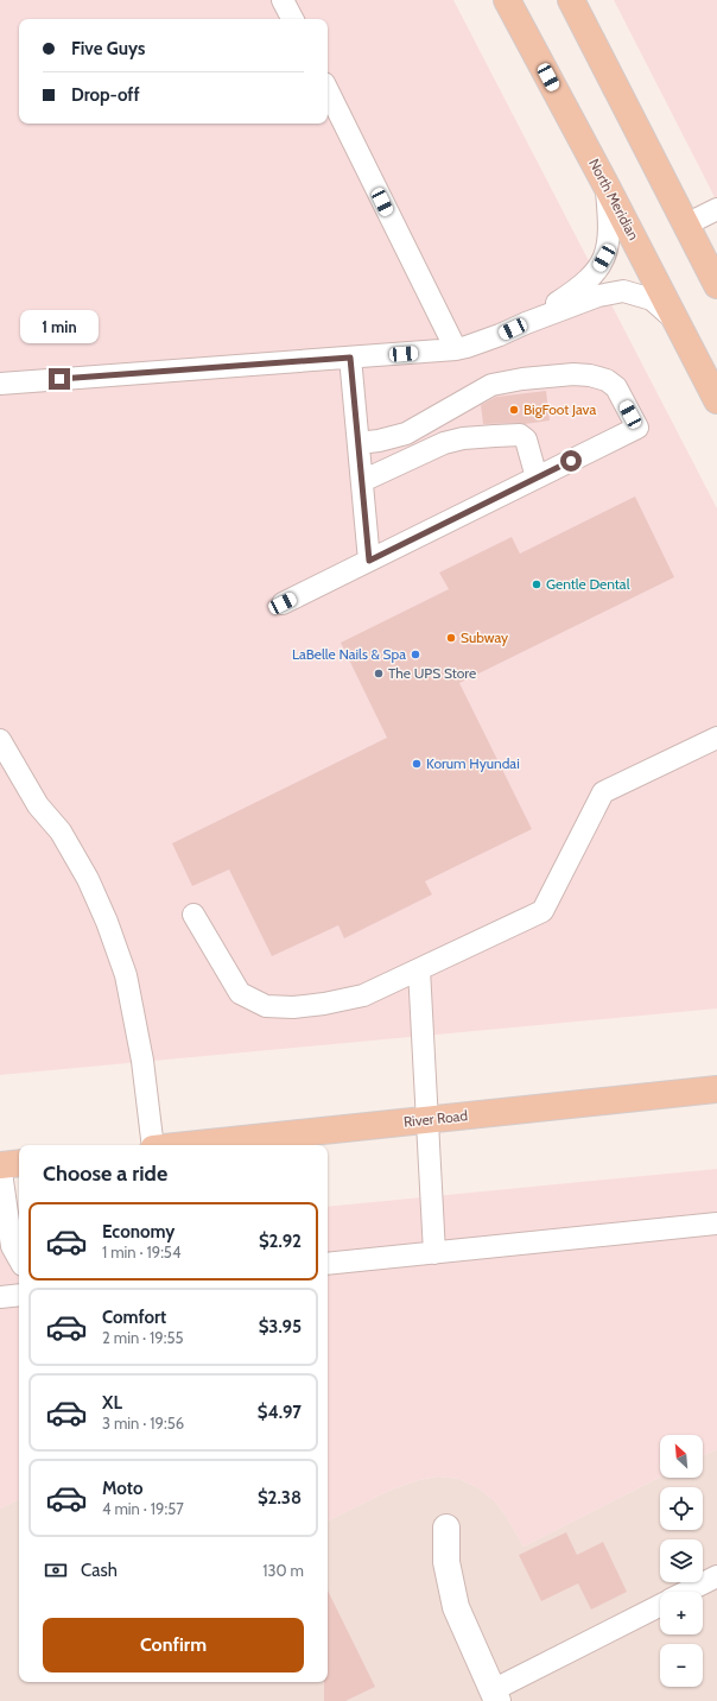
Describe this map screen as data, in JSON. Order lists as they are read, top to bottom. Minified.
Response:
{"streets":{"main road":["North Meridian","River Road"]},"places":["BigFoot Java","Gentle Dental","Subway","LaBelle Nails & Spa","The UPS Store","Korum Hyundai"],"north":"top left","page":{"banner":["Five Guys","Drop-off"],"bubble":"1 min","heading":"Choose a ride","list":[{"name":"Economy","note":"1 min · 19:54","value":"$2.92"},{"name":"Comfort","note":"2 min · 19:55","value":"$3.95"},{"name":"XL","note":"3 min · 19:56","value":"$4.97"},{"name":"Moto","note":"4 min · 19:57","value":"$2.38"}],"map_buttons":["+","−"],"pay":["Cash","130 m"],"buttons":"Confirm"}}
